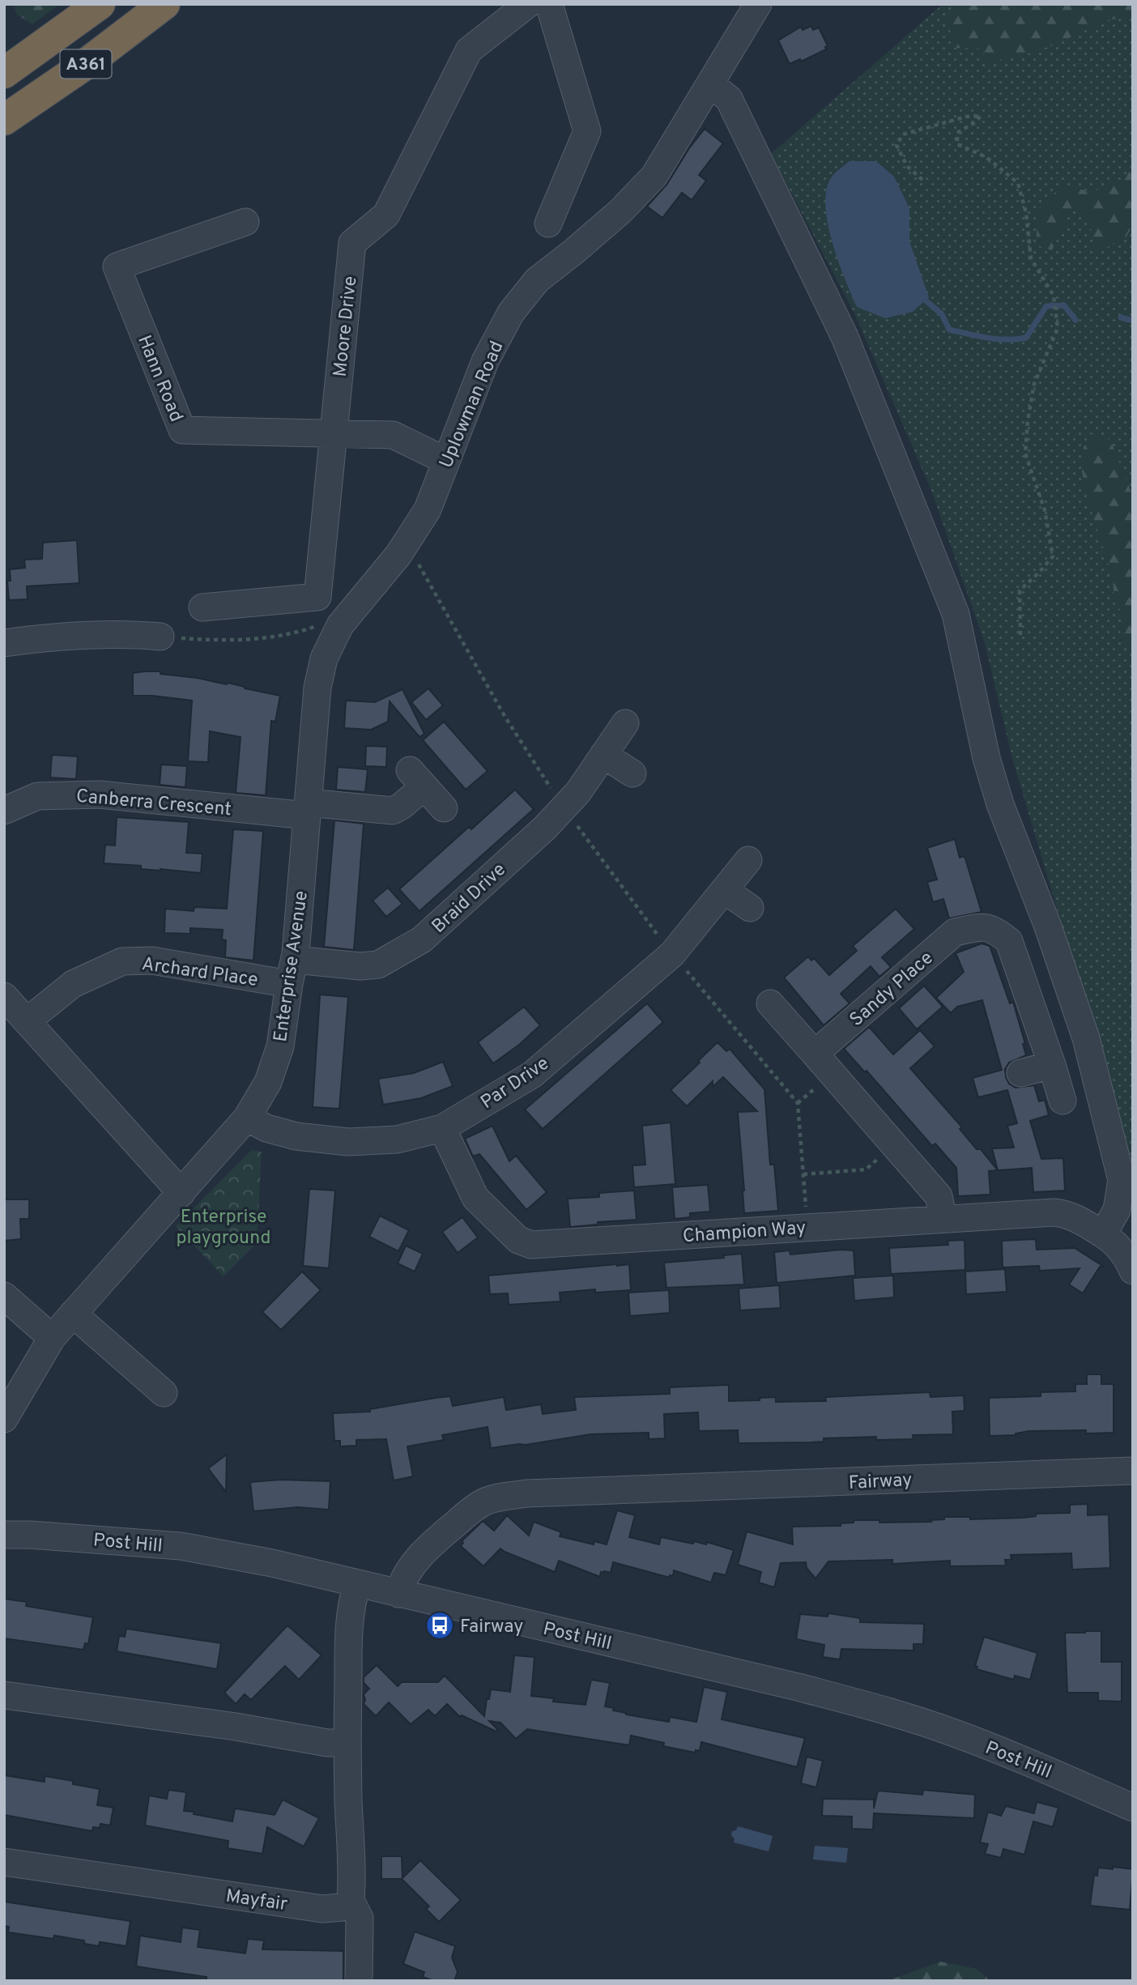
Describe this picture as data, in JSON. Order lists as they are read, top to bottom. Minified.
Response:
{"streets":{"highway":["A361"],"street":["Moore Drive","Hann Road","Uplowman Road","Canberra Crescent","Braid Drive","Enterprise Avenue","Archard Place","Sandy Place","Par Drive","Champion Way","Fairway","Post Hill","Mayfair"]},"crossings":[["Moore Drive","Hann Road"],["Hann Road","Uplowman Road"],["Uplowman Road","Enterprise Avenue"],["Canberra Crescent","Enterprise Avenue"],["Braid Drive","Enterprise Avenue"],["Braid Drive","Archard Place"],["Enterprise Avenue","Archard Place"],["Enterprise Avenue","Par Drive"],["Par Drive","Champion Way"],["Fairway","Post Hill"]],"parks":["Enterprise playground"],"places":{"bus stop":["Fairway"]}}
